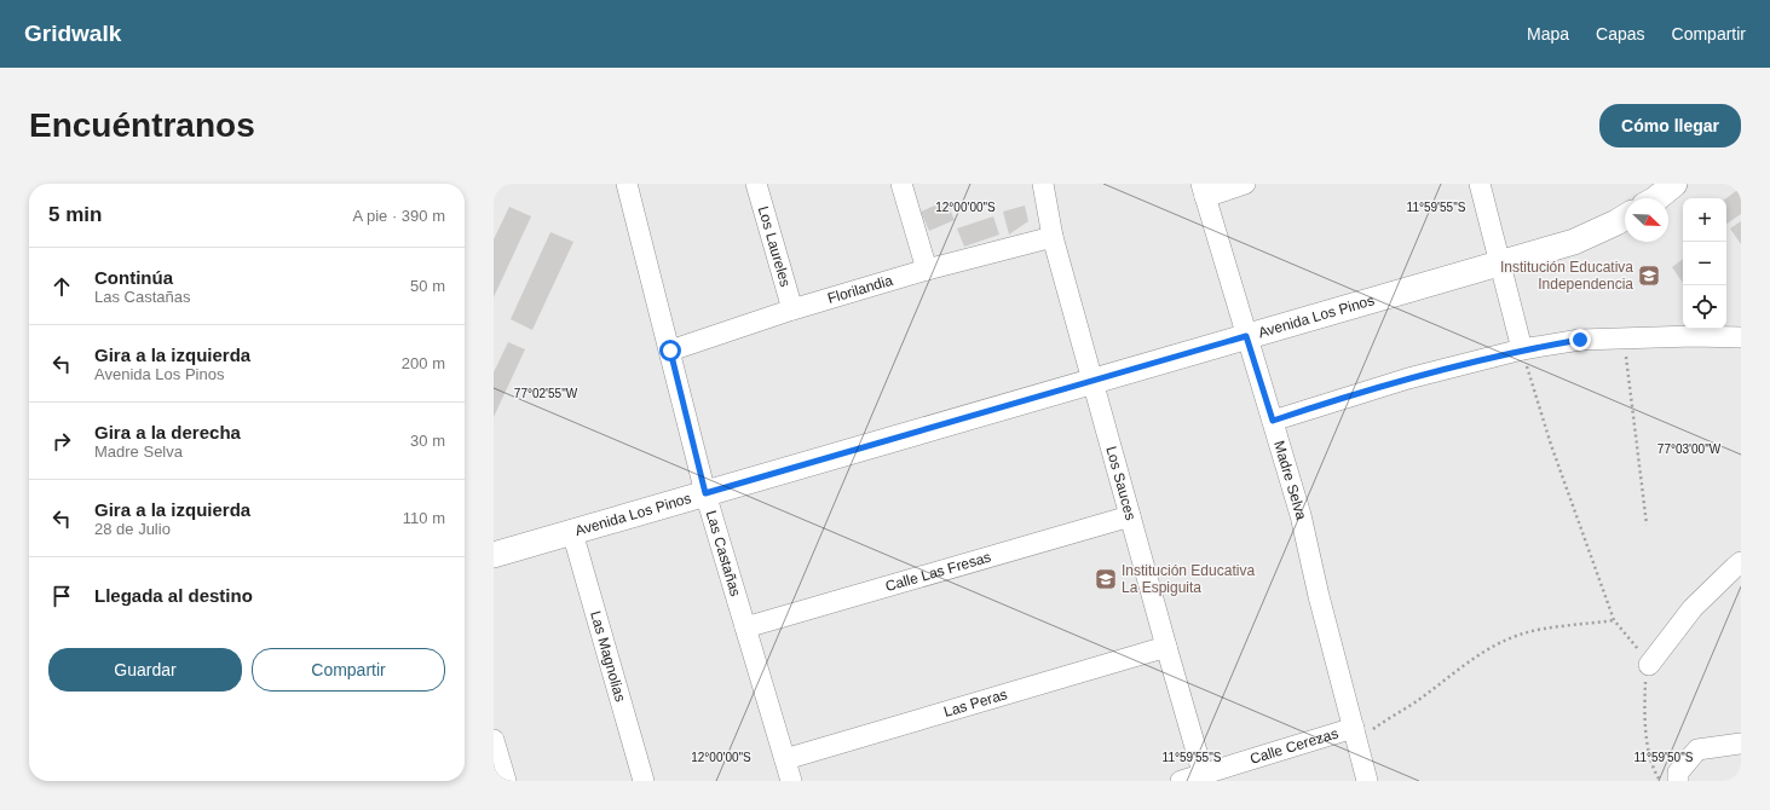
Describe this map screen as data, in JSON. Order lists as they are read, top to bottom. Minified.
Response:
{"streets":{"street":["Los Laureles","Florilandia","Avenida Los Pinos","Madre Selva","Los Sauces","Las Castañas","Calle Las Fresas","Las Magnolias","Las Peras","Calle Cerezas"]},"crossings":[["Los Laureles","Florilandia"],["Florilandia","Los Sauces"],["Florilandia","Las Castañas"],["Avenida Los Pinos","Madre Selva"],["Avenida Los Pinos","Los Sauces"],["Avenida Los Pinos","Las Castañas"],["Avenida Los Pinos","Las Magnolias"],["Madre Selva","Calle Cerezas"],["Los Sauces","Calle Las Fresas"],["Los Sauces","Las Peras"],["Los Sauces","Calle Cerezas"],["Las Castañas","Calle Las Fresas"],["Las Castañas","Las Peras"]],"places":{"school or university":["Institución Educativa Independencia","Institución Educativa La Espiguita"]},"north":"bottom right","page":{"header":"Gridwalk","nav":["Mapa","Capas","Compartir"],"buttons":["Cómo llegar",["Guardar","Compartir"]],"title":"Encuéntranos","heading":["5 min","A pie · 390 m"],"map_buttons":["+","−"],"list":[["Continúa","Las Castañas","50 m"],["Gira a la izquierda","Avenida Los Pinos","200 m"],["Gira a la derecha","Madre Selva","30 m"],["Gira a la izquierda","28 de Julio","110 m"],"Llegada al destino"]},"coordinates":["12°00'00\"S","11°59'55\"S","77°02'55\"W","77°03'00\"W","11°59'50\"S"]}
